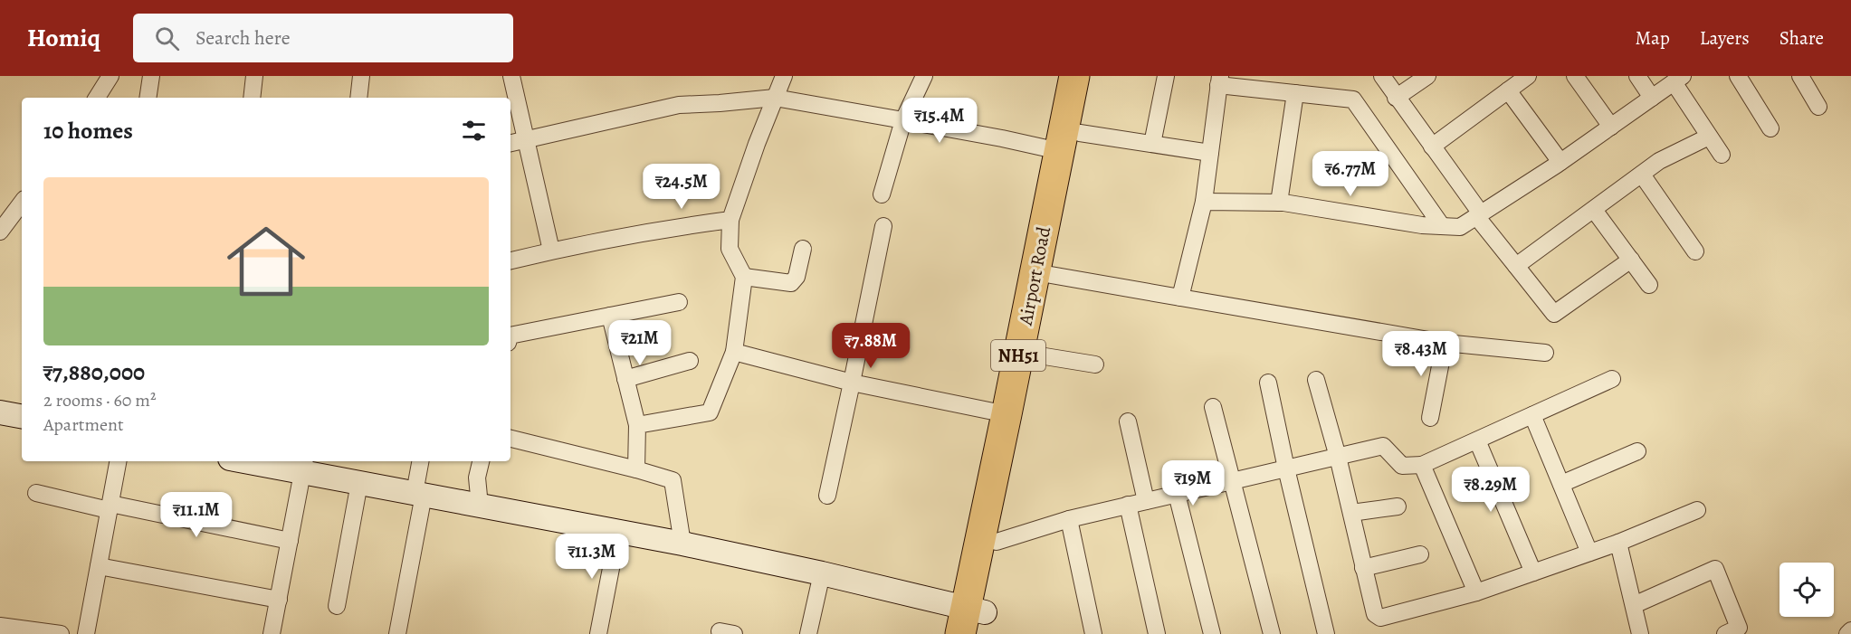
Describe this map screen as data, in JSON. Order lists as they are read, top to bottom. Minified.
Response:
{"streets":{"highway":["Airport Road","NH51"]},"page":{"header":"Homiq","search":"Search here","nav":["Map","Layers","Share"],"price":["₹15.4M","₹6.77M","₹24.5M","₹21M","₹7.88M","₹8.43M","₹19M","₹8.29M","₹11.1M","₹11.3M"],"heading":"10 homes","list":[{"name":"₹7,880,000","note":"2 rooms · 60 m² · Apartment"}]}}
